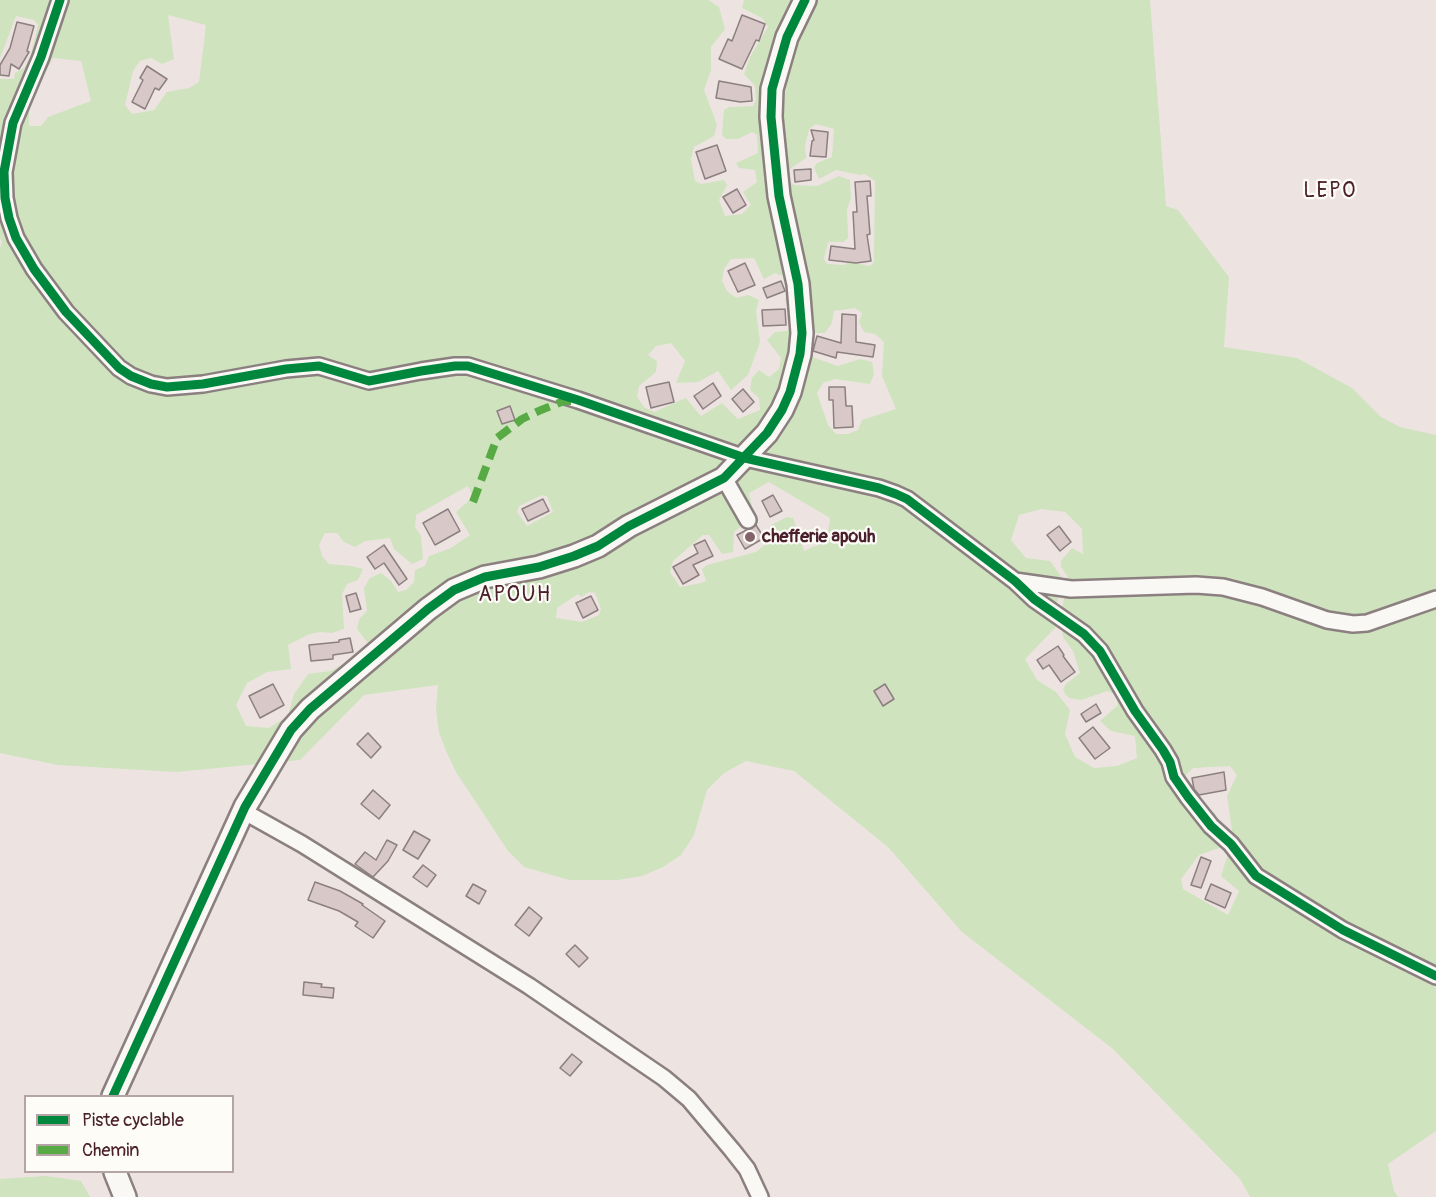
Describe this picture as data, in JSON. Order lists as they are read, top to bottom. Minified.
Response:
{"districts":["LEPO","APOUH"],"places":["chefferie apouh"],"legend":["Piste cyclable","Chemin"]}
